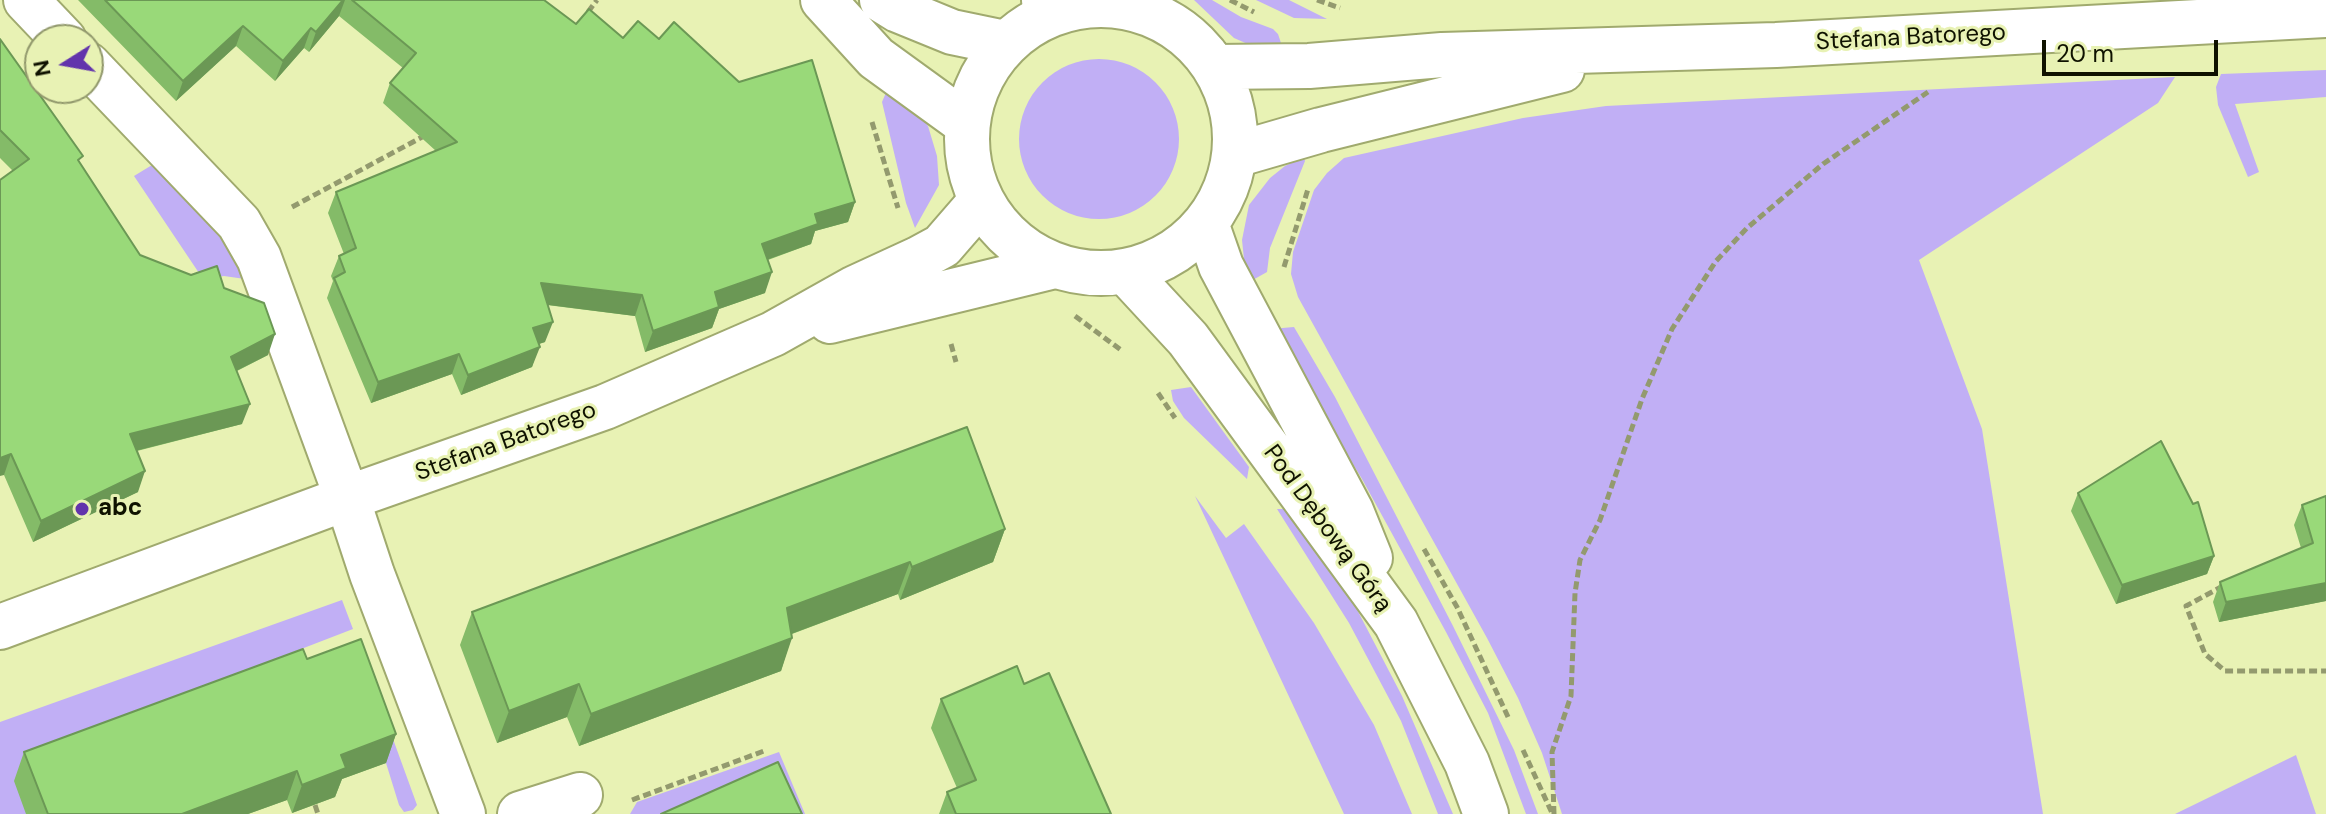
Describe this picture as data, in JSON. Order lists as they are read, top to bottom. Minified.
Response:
{"streets":{"street":["Stefana Batorego","Pod Dębową Górą"]},"crossings":[["Stefana Batorego","Pod Dębową Górą"]],"places":["abc"],"scale_bar":"20 m","north":"left"}
